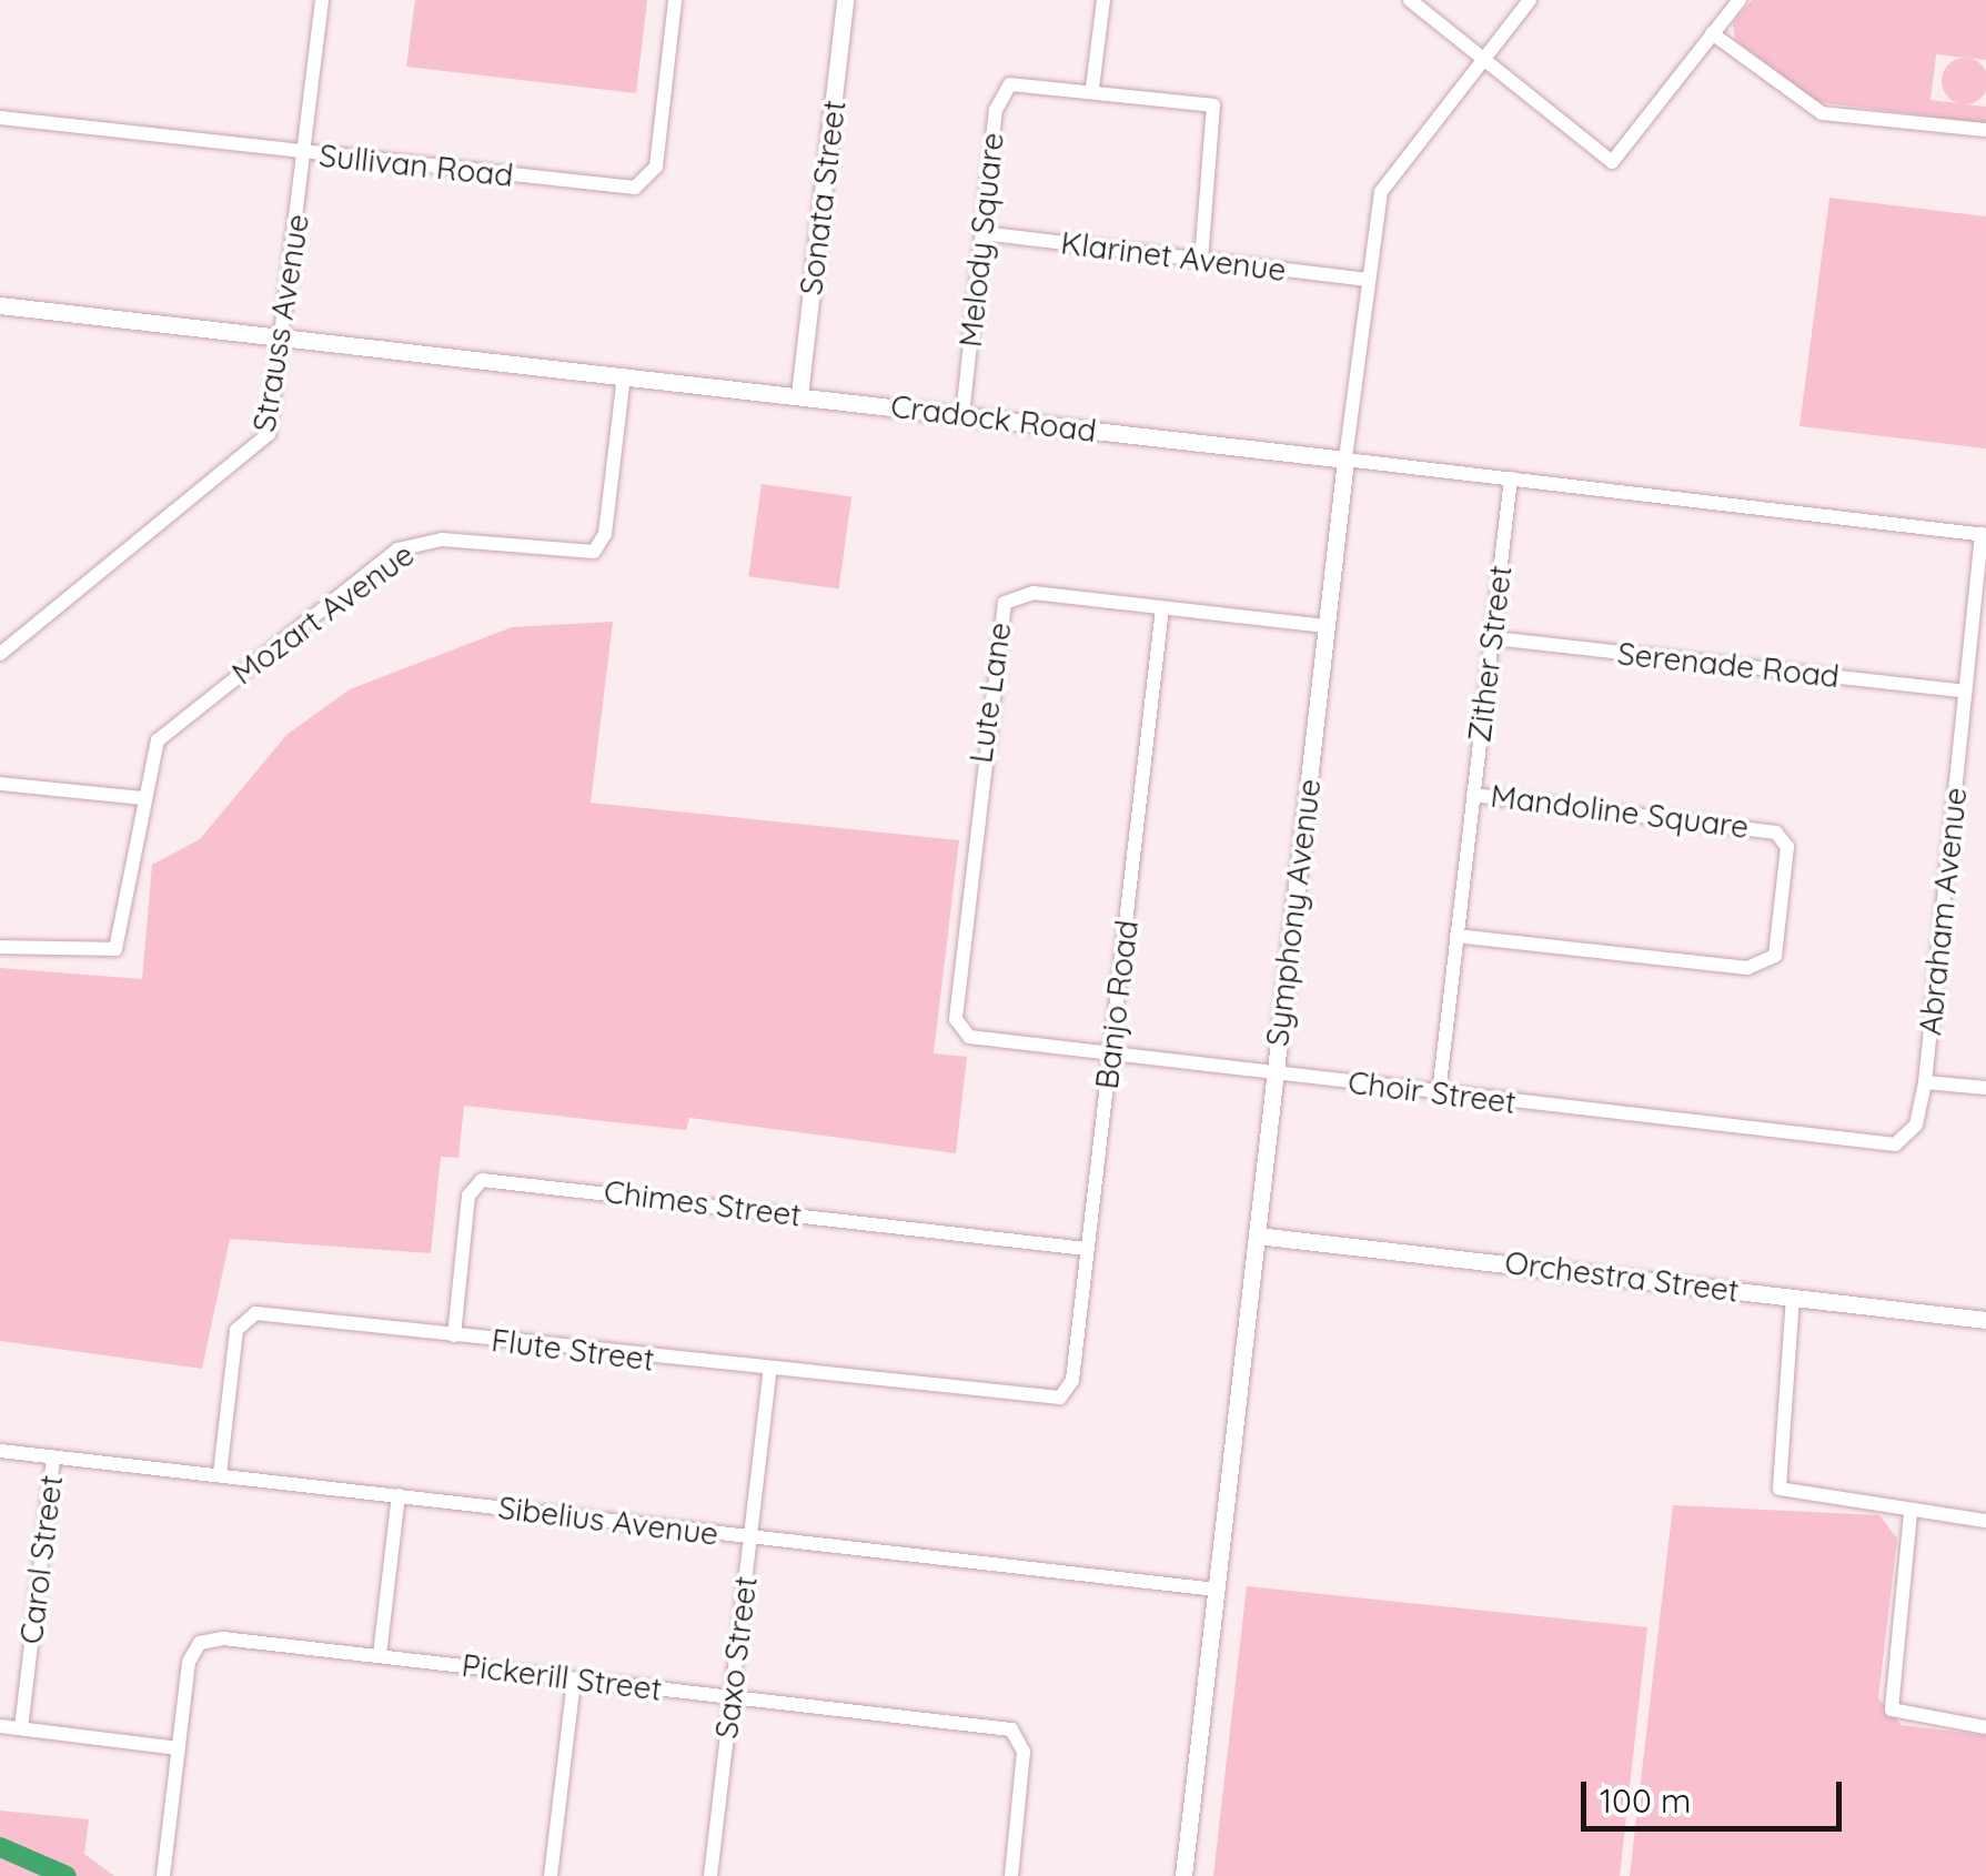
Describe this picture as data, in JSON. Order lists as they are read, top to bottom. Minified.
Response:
{"streets":{"street":["Sullivan Road","Sonata Street","Melody Square","Klarinet Avenue","Strauss Avenue","Cradock Road","Mozart Avenue","Zither Street","Serenade Road","Lute Lane","Mandoline Square","Abraham Avenue","Symphony Avenue","Banjo Road","Choir Street","Chimes Street","Orchestra Street","Flute Street","Sibelius Avenue","Carol Street","Saxo Street","Pickerill Street"]},"crossings":[["Sullivan Road","Strauss Avenue"],["Sonata Street","Cradock Road"],["Melody Square","Klarinet Avenue"],["Melody Square","Cradock Road"],["Klarinet Avenue","Symphony Avenue"],["Strauss Avenue","Cradock Road"],["Cradock Road","Mozart Avenue"],["Cradock Road","Zither Street"],["Cradock Road","Abraham Avenue"],["Cradock Road","Symphony Avenue"],["Zither Street","Serenade Road"],["Zither Street","Mandoline Square"],["Zither Street","Choir Street"],["Serenade Road","Abraham Avenue"],["Lute Lane","Symphony Avenue"],["Lute Lane","Banjo Road"],["Lute Lane","Choir Street"],["Abraham Avenue","Choir Street"],["Symphony Avenue","Choir Street"],["Symphony Avenue","Orchestra Street"],["Symphony Avenue","Sibelius Avenue"],["Banjo Road","Choir Street"],["Banjo Road","Chimes Street"],["Banjo Road","Flute Street"],["Chimes Street","Flute Street"],["Flute Street","Sibelius Avenue"],["Flute Street","Saxo Street"],["Sibelius Avenue","Carol Street"],["Sibelius Avenue","Saxo Street"],["Saxo Street","Pickerill Street"]],"scale_bar":"100 m"}
